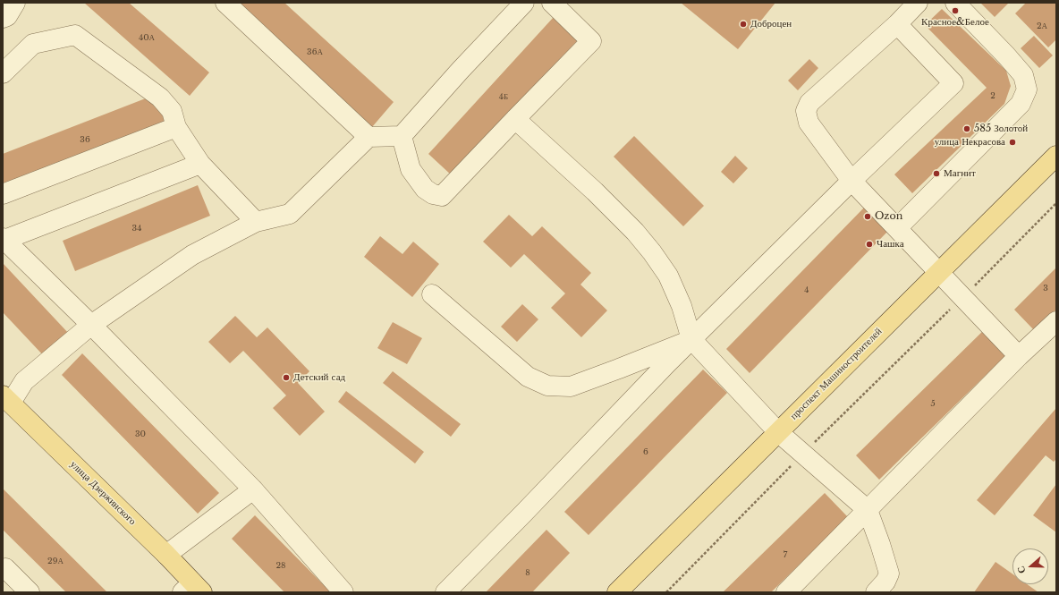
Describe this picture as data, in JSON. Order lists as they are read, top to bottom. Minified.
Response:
{"streets":{"main road":["проспект Машиностроителей","улица Дзержинского"]},"places":["Красное&Белое","Доброцен","585 Золотой","улица Некрасова","Магнит","Ozon","Чашка","Детский сад"],"house_numbers":["2А","40А","36А","2","4Б","36","34","3","4","5","30","6","7","29А","28","8"],"north":"left"}
